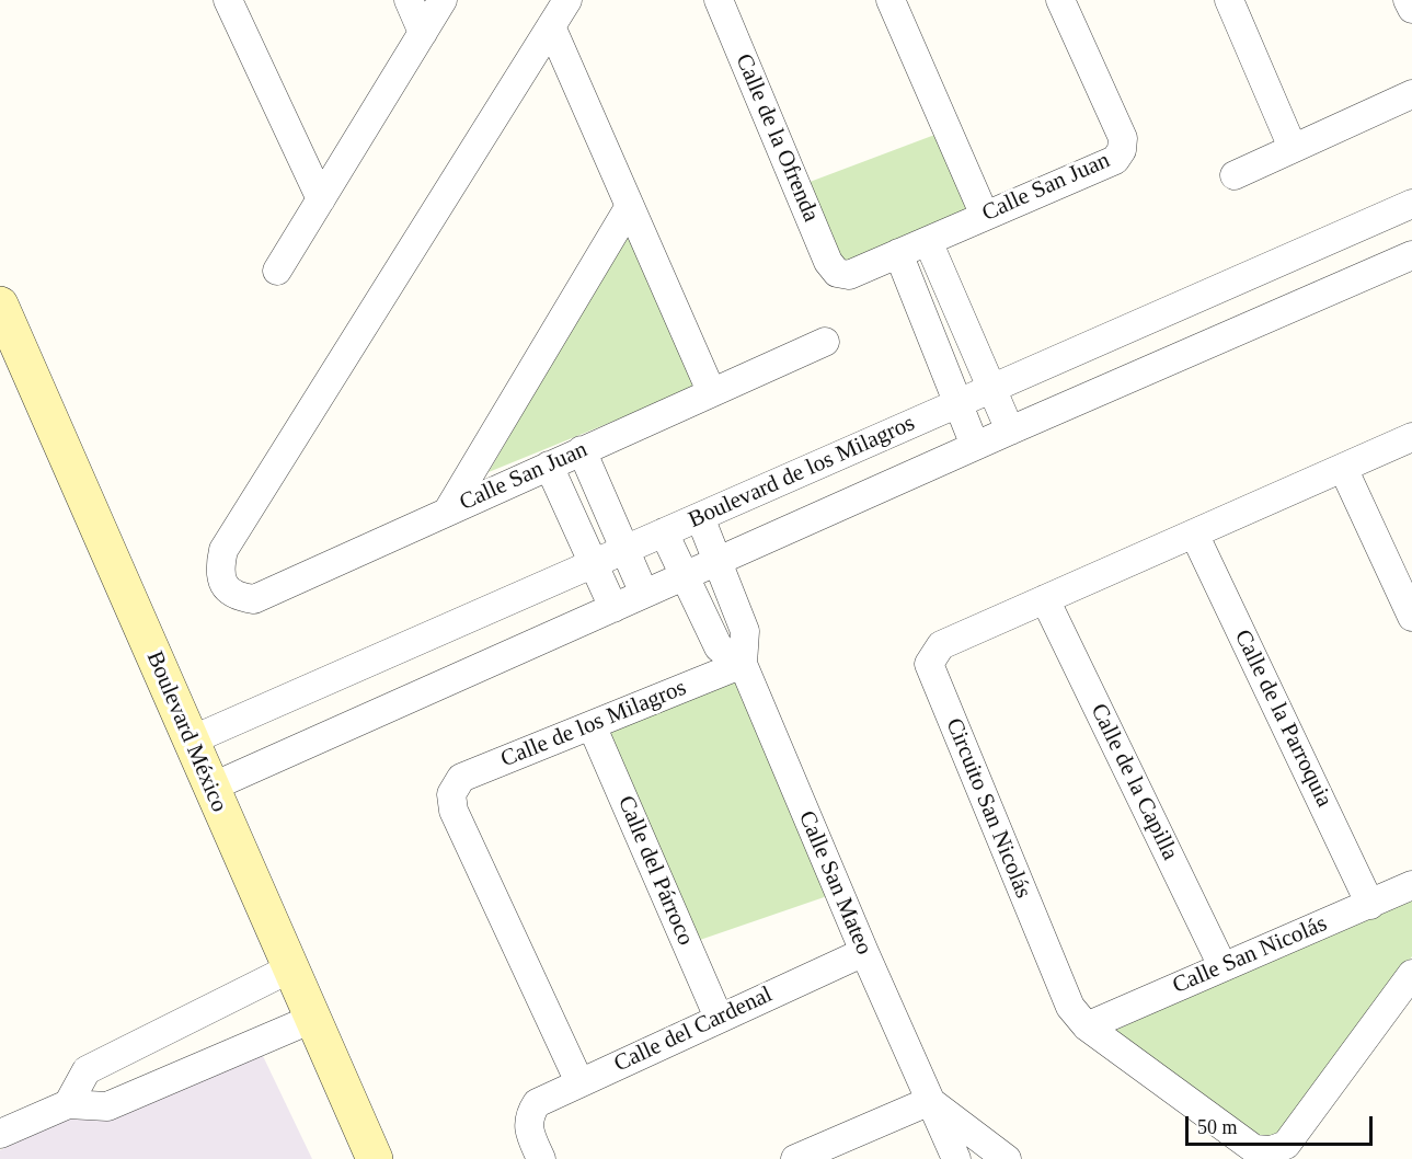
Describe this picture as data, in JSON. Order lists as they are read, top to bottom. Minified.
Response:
{"streets":{"main road":["Boulevard México"],"street":["Calle de la Ofrenda","Calle San Juan","Boulevard de los Milagros","Calle de la Parroquia","Calle de los Milagros","Calle de la Capilla","Circuito San Nicolás","Calle del Párroco","Calle San Mateo","Calle San Nicolás","Calle del Cardenal"]},"crossings":[["Calle de la Ofrenda","Calle San Juan"],["Boulevard de los Milagros","Boulevard México"],["Boulevard de los Milagros","Calle San Mateo"],["Calle de la Parroquia","Circuito San Nicolás"],["Calle de la Parroquia","Calle San Nicolás"],["Calle de los Milagros","Calle del Párroco"],["Calle de los Milagros","Calle San Mateo"],["Calle de los Milagros","Calle del Cardenal"],["Calle de la Capilla","Circuito San Nicolás"],["Calle de la Capilla","Calle San Nicolás"],["Circuito San Nicolás","Calle San Nicolás"],["Calle del Párroco","Calle del Cardenal"],["Calle San Mateo","Calle del Cardenal"]],"scale_bar":"50 m"}
